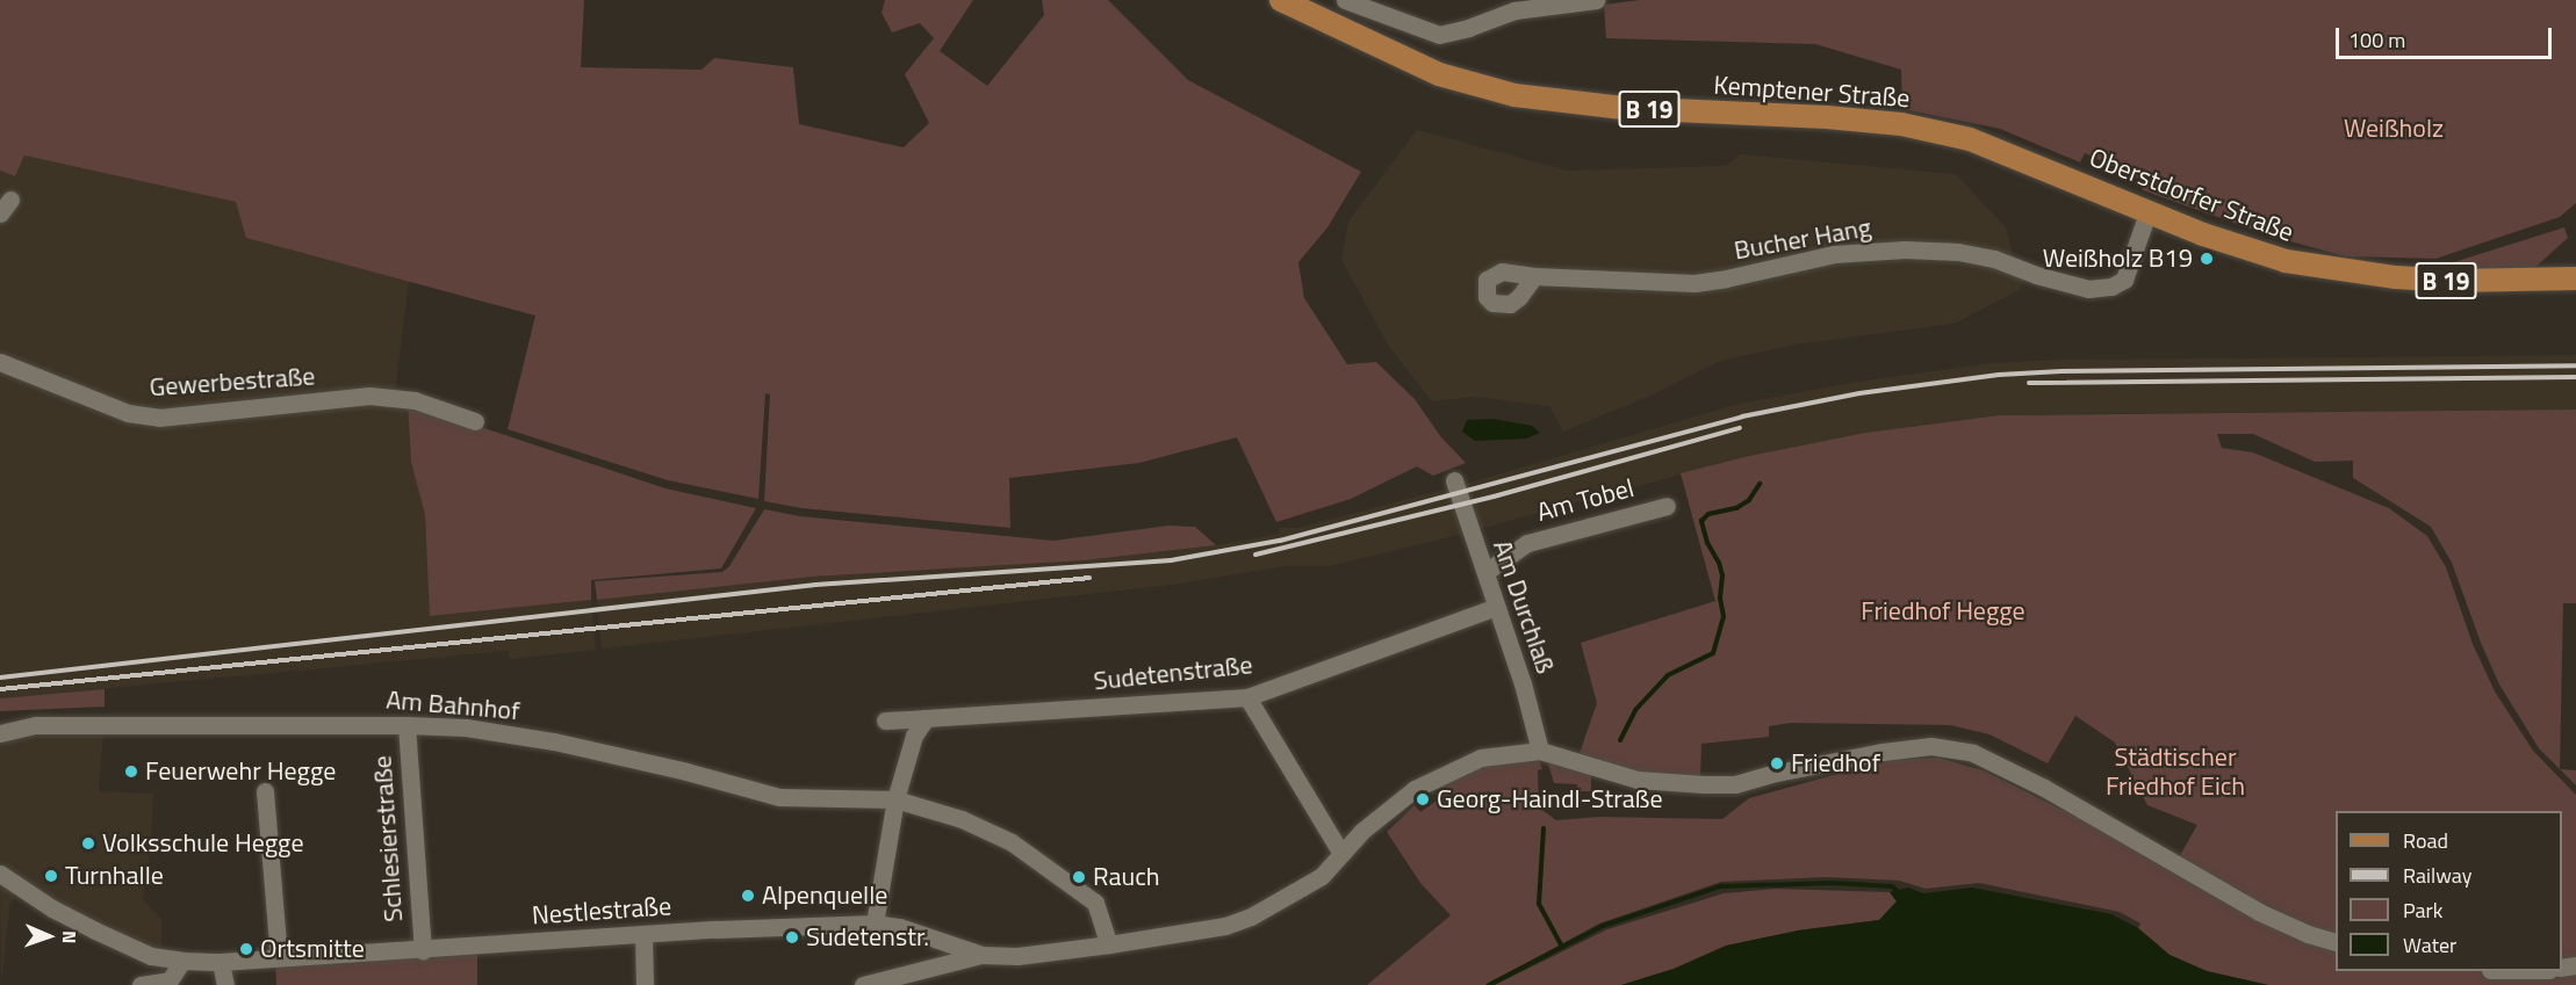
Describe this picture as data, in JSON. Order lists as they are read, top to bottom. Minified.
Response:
{"streets":{"main road":["Kemptener Straße","B 19","Oberstdorfer Straße"],"street":["Bucher Hang","Gewerbestraße","Am Tobel","Am Durchlaß","Sudetenstraße","Am Bahnhof","Schlesierstraße","Nestlestraße"]},"crossings":[["Kemptener Straße","Oberstdorfer Straße"],["Oberstdorfer Straße","Bucher Hang"],["Am Tobel","Am Durchlaß"],["Am Durchlaß","Sudetenstraße"],["Am Bahnhof","Schlesierstraße"],["Schlesierstraße","Nestlestraße"]],"parks":["Weißholz","Friedhof Hegge","Städtischer Friedhof Eich"],"places":["Weißholz B19","Friedhof","Feuerwehr Hegge","Georg-Haindl-Straße","Volksschule Hegge","Turnhalle","Rauch","Alpenquelle","Sudetenstr.","Ortsmitte"],"legend":["Road","Railway","Park","Water"],"scale_bar":"100 m","north":"right"}
